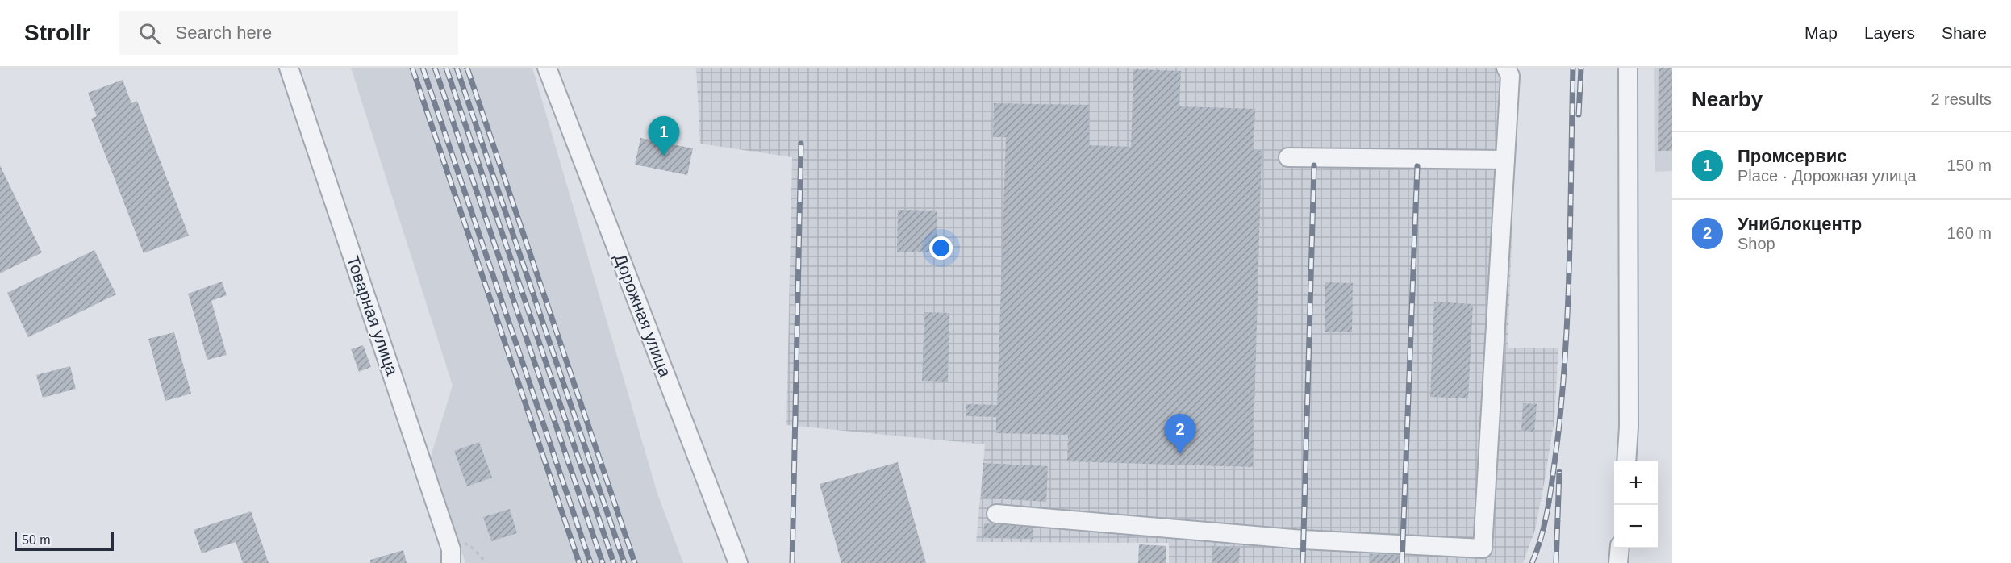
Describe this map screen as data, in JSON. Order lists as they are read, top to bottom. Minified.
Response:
{"streets":{"street":["Товарная улица","Дорожная улица"]},"scale_bar":"50 m","page":{"header":"Strollr","search":"Search here","nav":["Map","Layers","Share"],"heading":["Nearby","2 results"],"pins":["1","2"],"list":[{"mark":"1","name":"Промсервис","note":"Place · Дорожная улица","value":"150 m"},{"mark":"2","name":"Униблокцентр","note":"Shop","value":"160 m"}],"map_buttons":["+","−"],"scale":"50 m"}}
